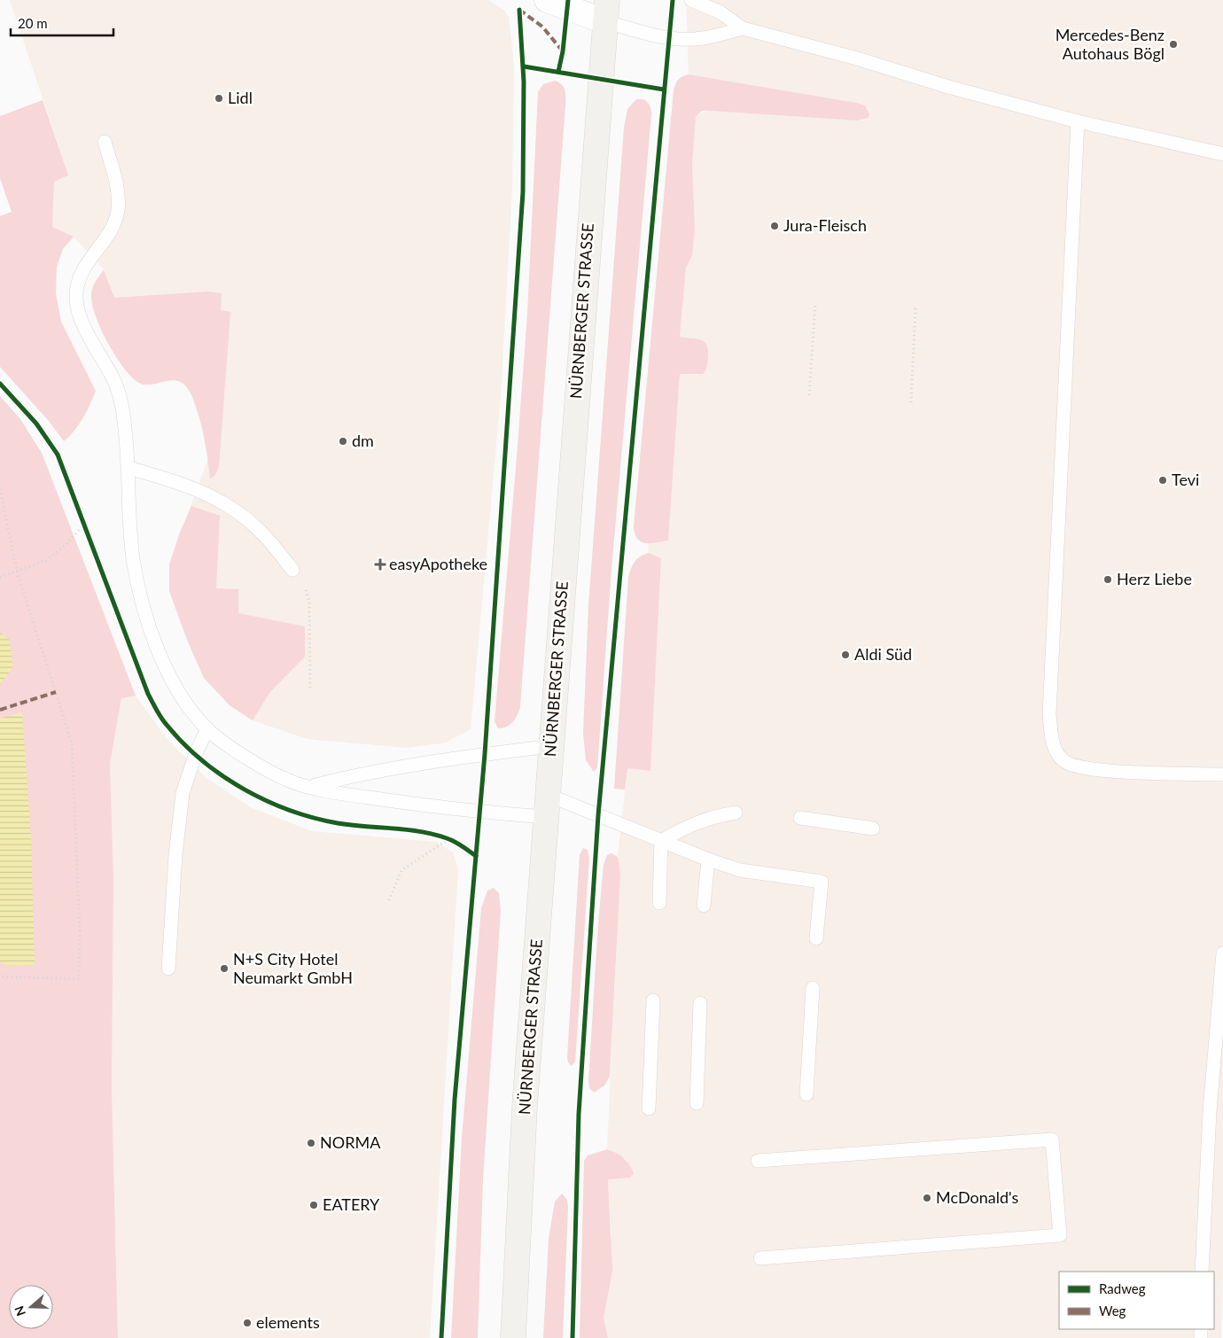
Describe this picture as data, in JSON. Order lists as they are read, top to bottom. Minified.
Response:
{"streets":{"main road":["NÜRNBERGER STRASSE"]},"places":{"other":["Mercedes-Benz Autohaus Bögl","Lidl","Jura-Fleisch","dm","Tevi","Herz Liebe","Aldi Süd","N+S City Hotel Neumarkt GmbH","NORMA","McDonald's","EATERY","elements"],"health":["easyApotheke"]},"legend":["Radweg","Weg"],"scale_bar":"20 m","north":"left"}
